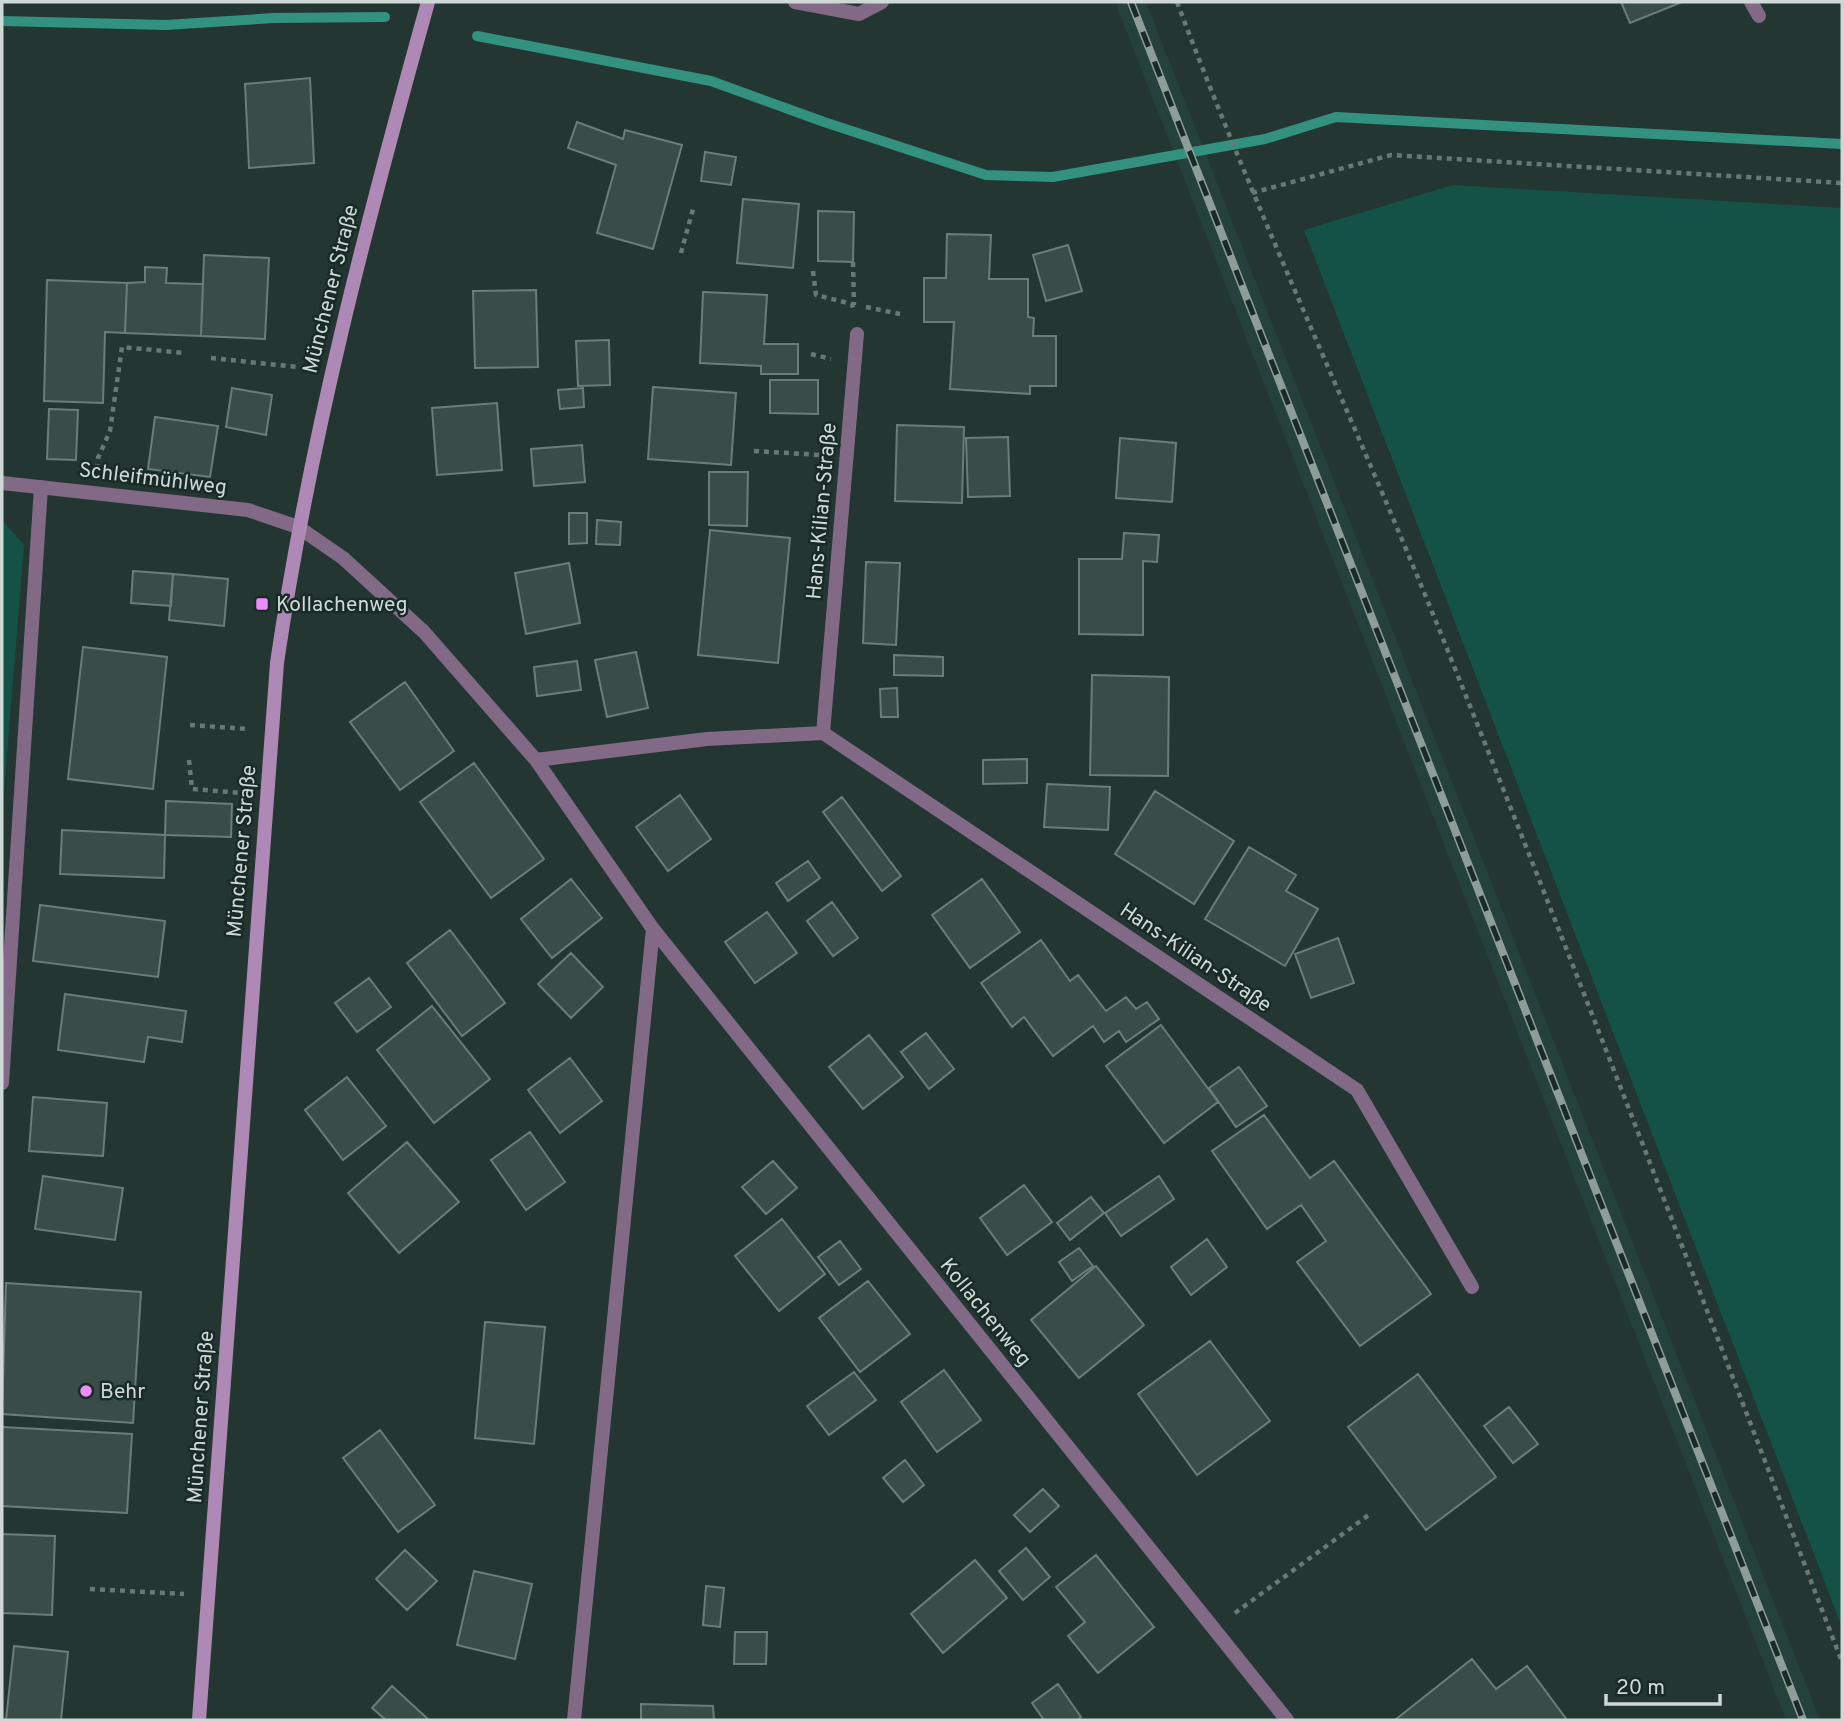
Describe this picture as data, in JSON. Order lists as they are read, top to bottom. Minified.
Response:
{"streets":{"main road":["Münchener Straße"],"street":["Schleifmühlweg","Hans-Kilian-Straße","Kollachenweg"]},"crossings":[["Münchener Straße","Schleifmühlweg"],["Münchener Straße","Kollachenweg"],["Schleifmühlweg","Kollachenweg"]],"places":{"transit":["Kollachenweg"],"other":["Behr"]},"scale_bar":"20 m"}
